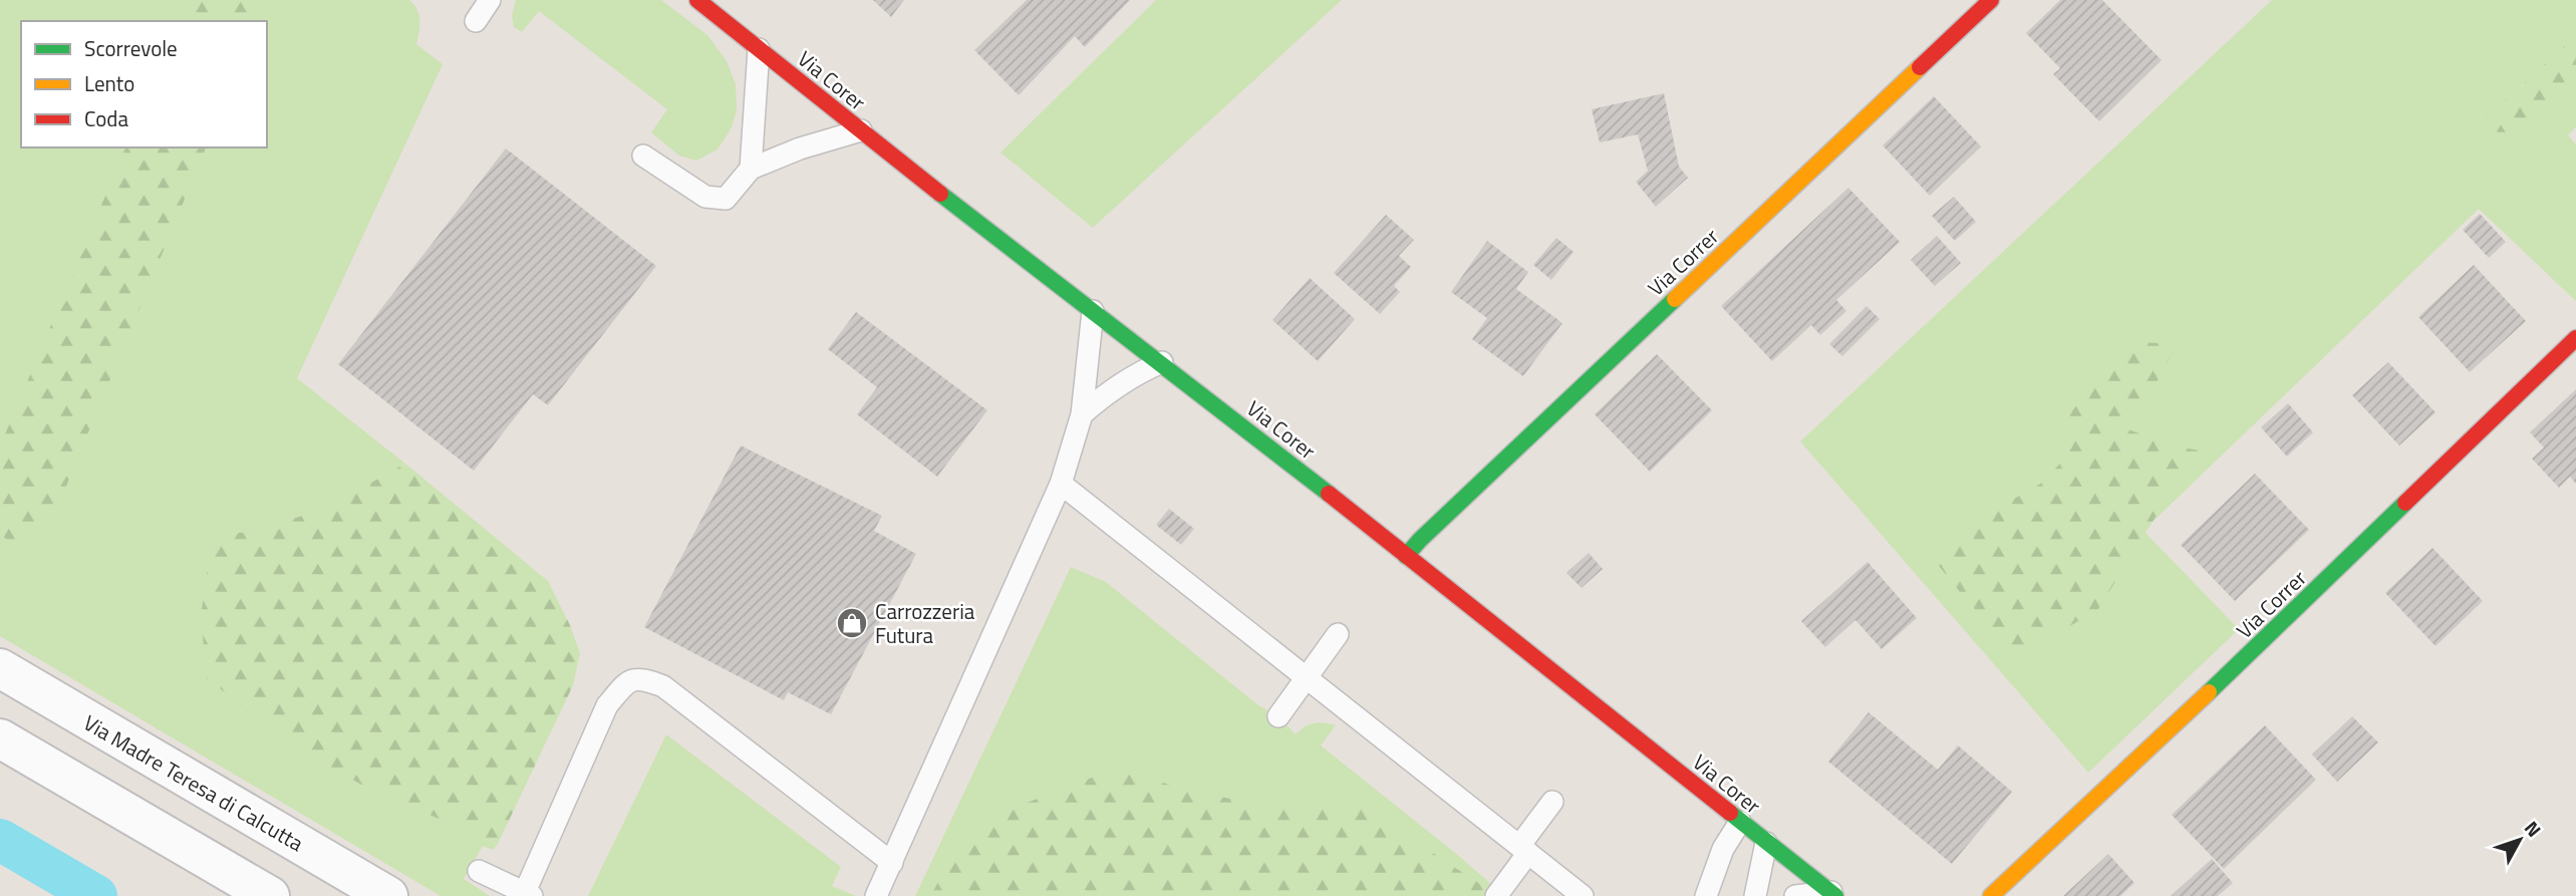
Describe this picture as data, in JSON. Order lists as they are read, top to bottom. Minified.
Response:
{"streets":{"street":["Via Corer","Via Correr","Via Madre Teresa di Calcutta"]},"crossings":[["Via Corer","Via Correr"]],"places":{"shop":["Carrozzeria Futura"]},"legend":["Scorrevole","Lento","Coda"],"north":"top right"}
